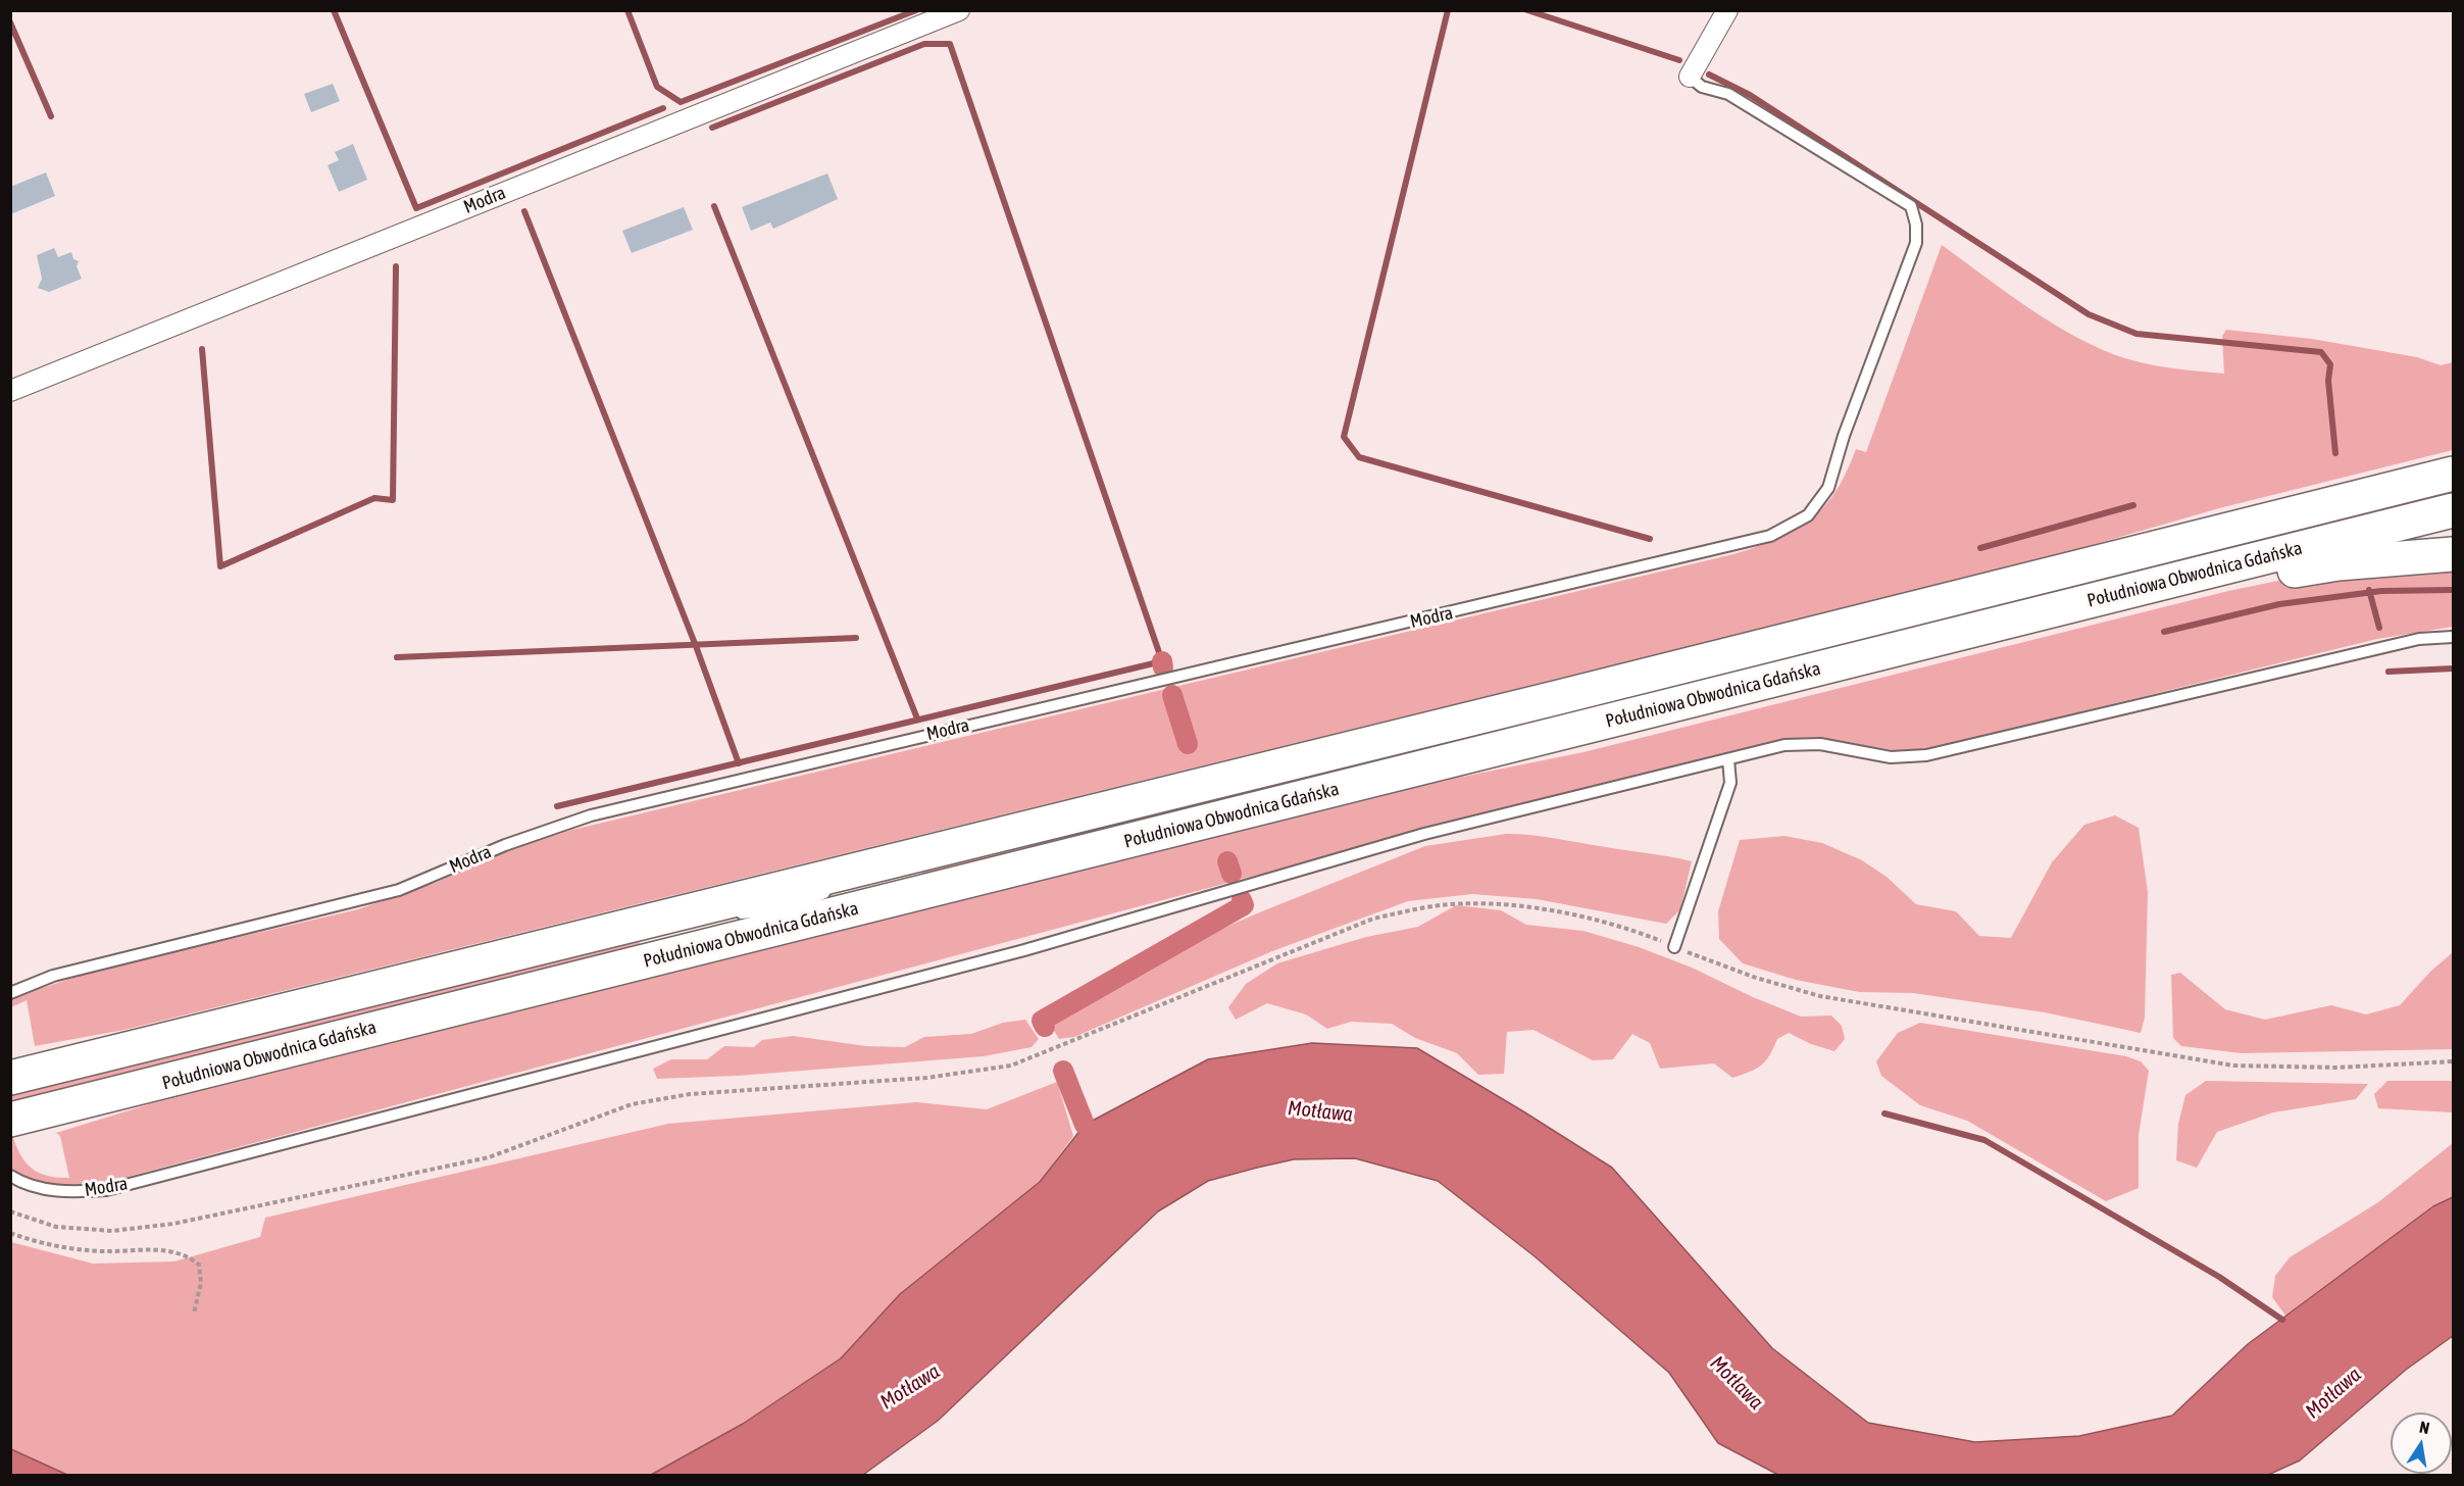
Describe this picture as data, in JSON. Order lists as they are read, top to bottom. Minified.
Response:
{"streets":{"highway":["Południowa Obwodnica Gdańska"],"street":["Modra"]},"water":["Motława"],"north":"top"}
